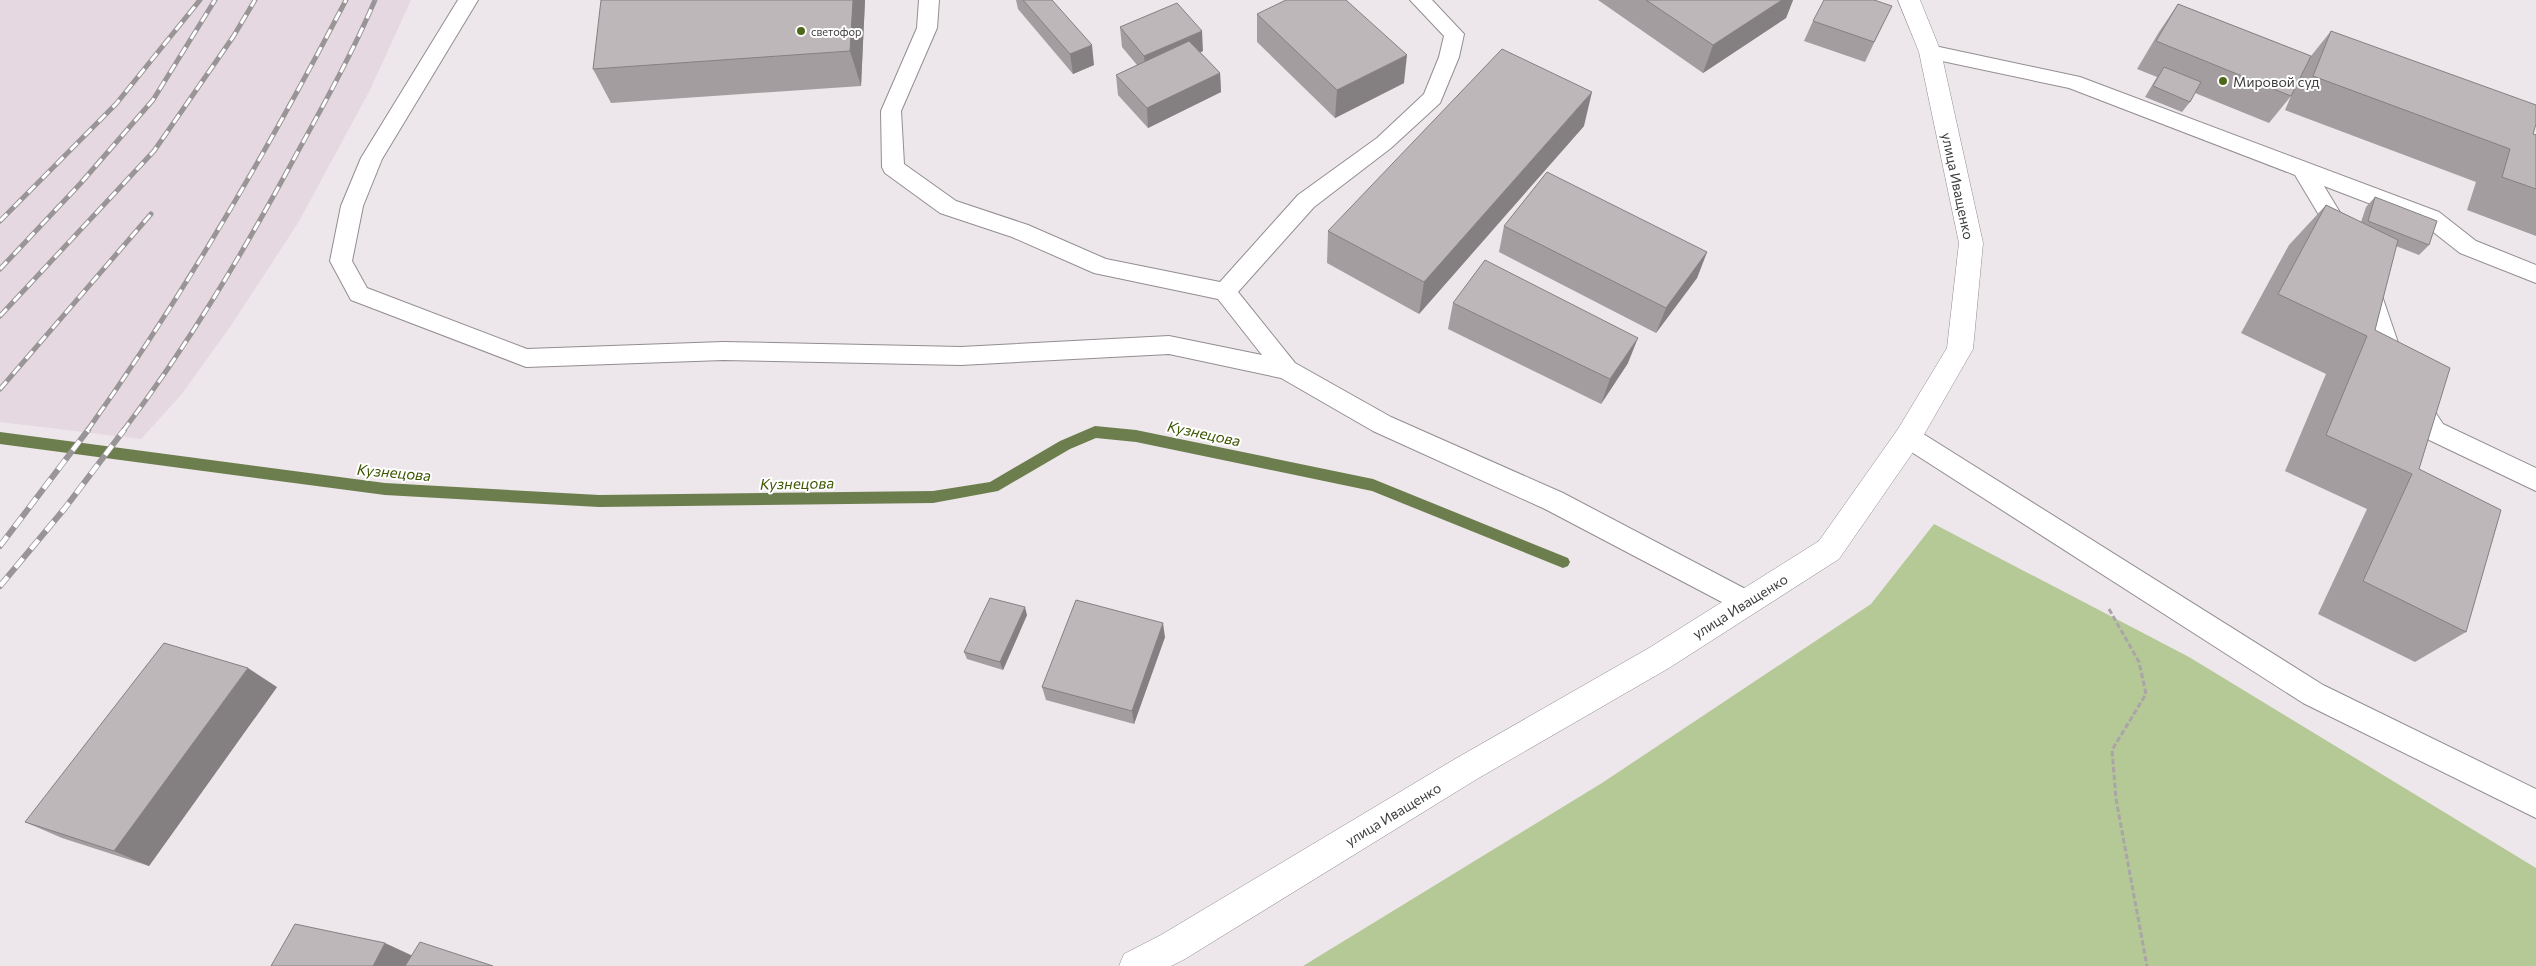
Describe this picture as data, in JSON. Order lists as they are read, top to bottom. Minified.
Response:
{"streets":{"main road":["улица Иващенко"]},"water":["Кузнецова"],"places":["светофор","Мировой суд"]}
